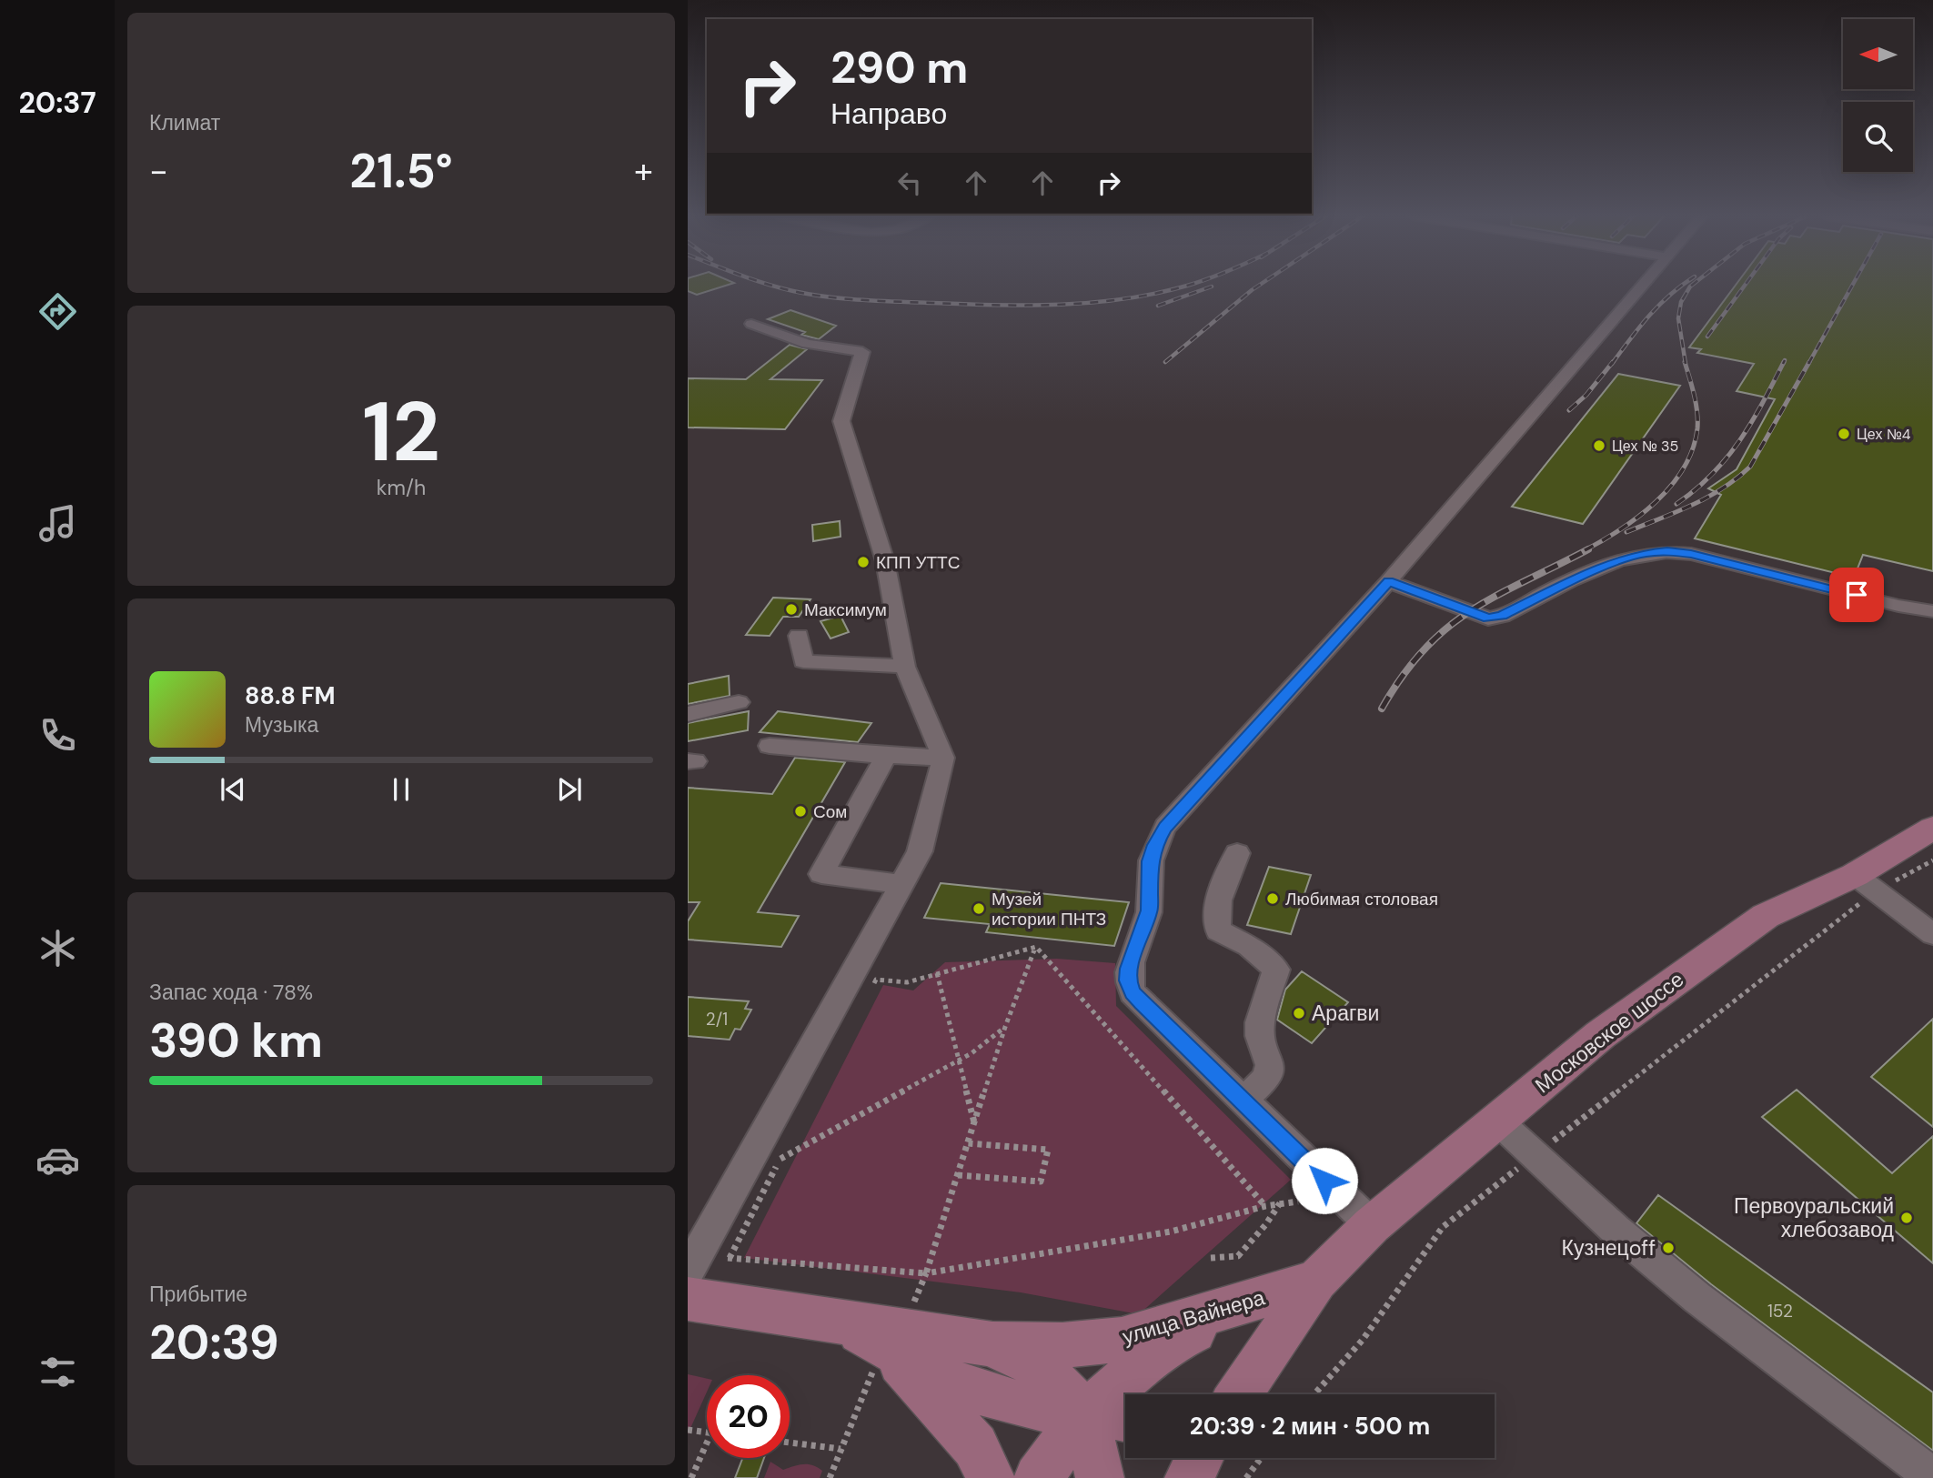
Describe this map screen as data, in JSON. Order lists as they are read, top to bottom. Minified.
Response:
{"streets":{"main road":["Московское шоссе","улица Вайнера"]},"crossings":[["Московское шоссе","улица Вайнера"]],"places":["Цех №4","Цех № 35","КПП УТТС","Максимум","Сом","Любимая столовая","Музей истории ПНТЗ","Арагви","Первоуральский хлебозавод","Кузнецoff"],"house_numbers":["2/1","152"],"north":"left","page":{"tabs":"20:37","tile":["Климат",["12","km/h"],["Запас хода · 78%","390 km"],["Прибытие","20:39"]],"turn":["290 m","Направо"],"heat":["−","21.5°","+"],"song":["88.8 FM","Музыка"],"limit":"20","trip":"20:39 · 2 мин · 500 m"}}
